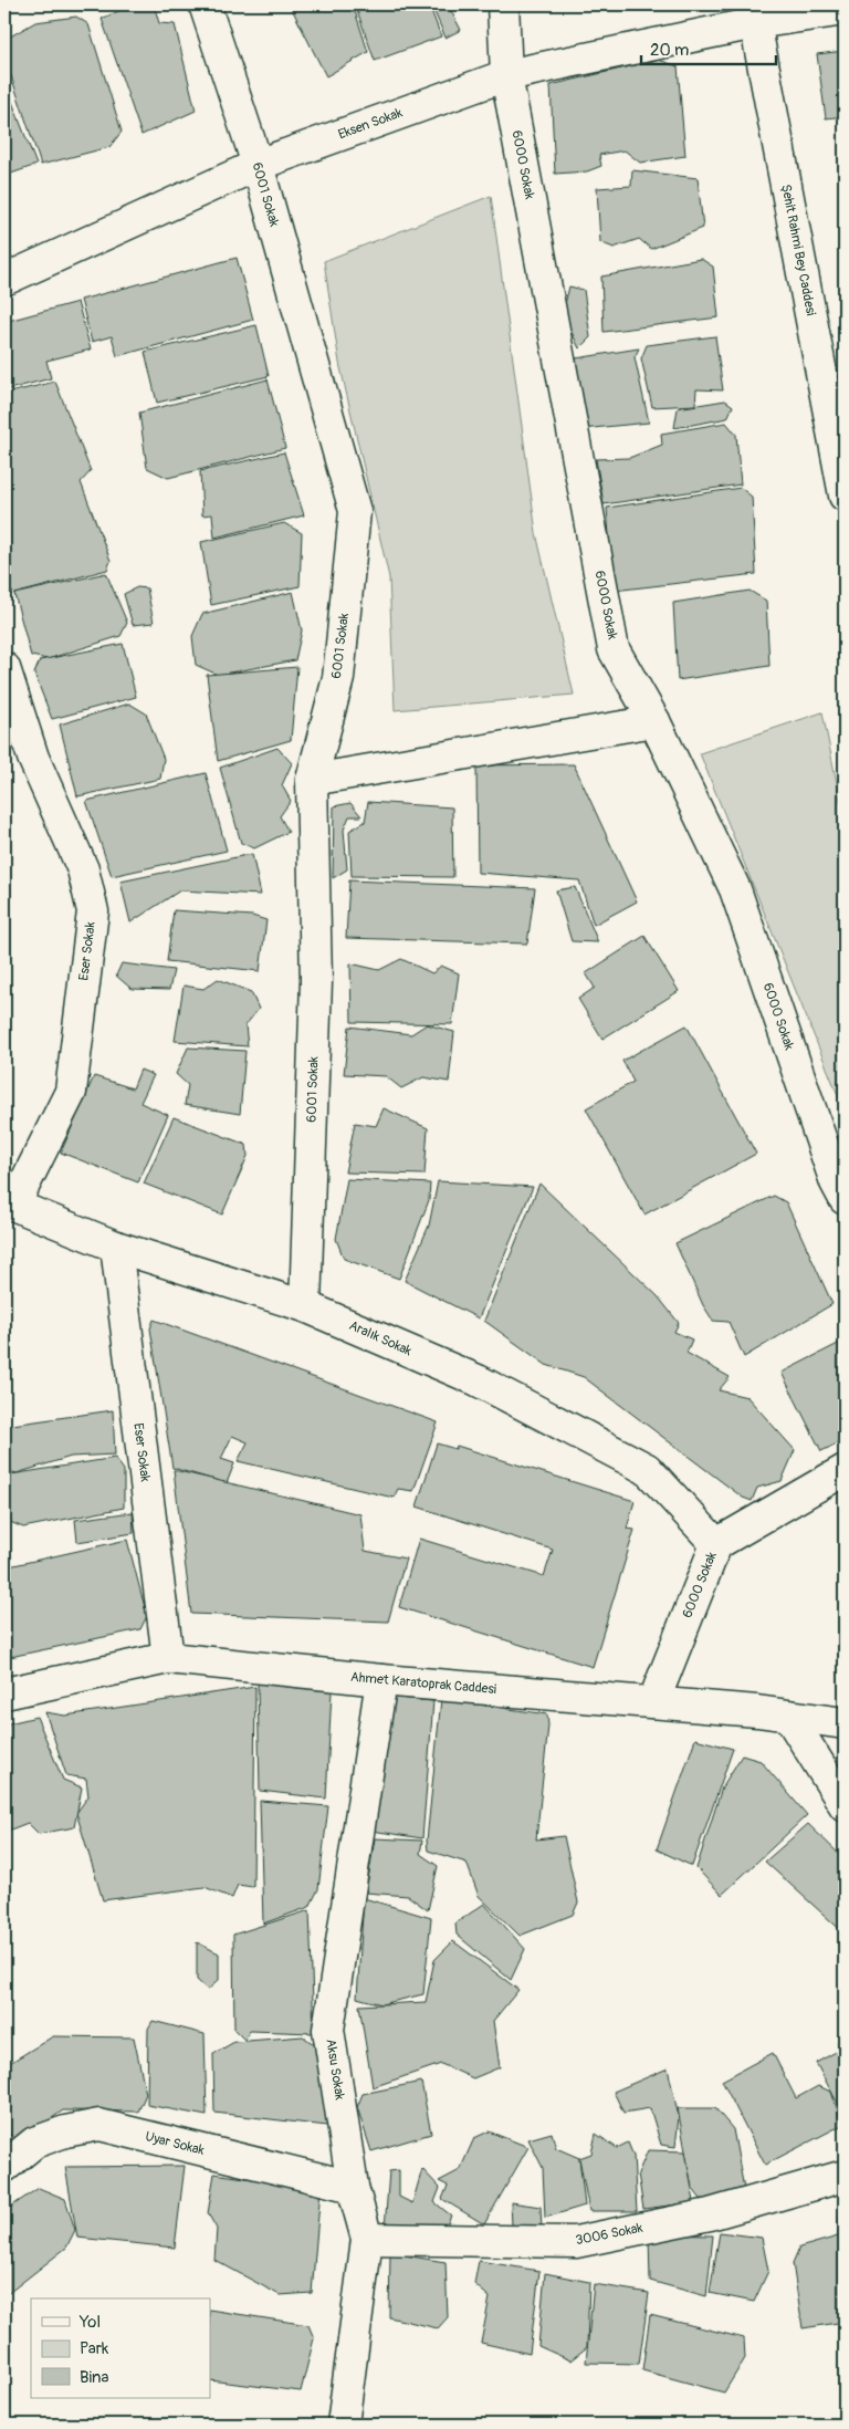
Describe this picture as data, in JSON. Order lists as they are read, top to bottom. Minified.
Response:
{"streets":{"street":["Eksen Sokak","6000 Sokak","6001 Sokak","Şehit Rahmi Bey Caddesi","Eser Sokak","Aralık Sokak","Ahmet Karatoprak Caddesi","Aksu Sokak","Uyar Sokak","3006 Sokak"]},"crossings":[["Eksen Sokak","6000 Sokak"],["Eksen Sokak","6001 Sokak"],["Eksen Sokak","Şehit Rahmi Bey Caddesi"],["6000 Sokak","Aralık Sokak"],["6000 Sokak","Ahmet Karatoprak Caddesi"],["6001 Sokak","Aralık Sokak"],["Eser Sokak","Aralık Sokak"],["Eser Sokak","Ahmet Karatoprak Caddesi"],["Ahmet Karatoprak Caddesi","Aksu Sokak"],["Aksu Sokak","Uyar Sokak"],["Aksu Sokak","3006 Sokak"]],"legend":["Yol","Park","Bina"],"scale_bar":"20 m"}
